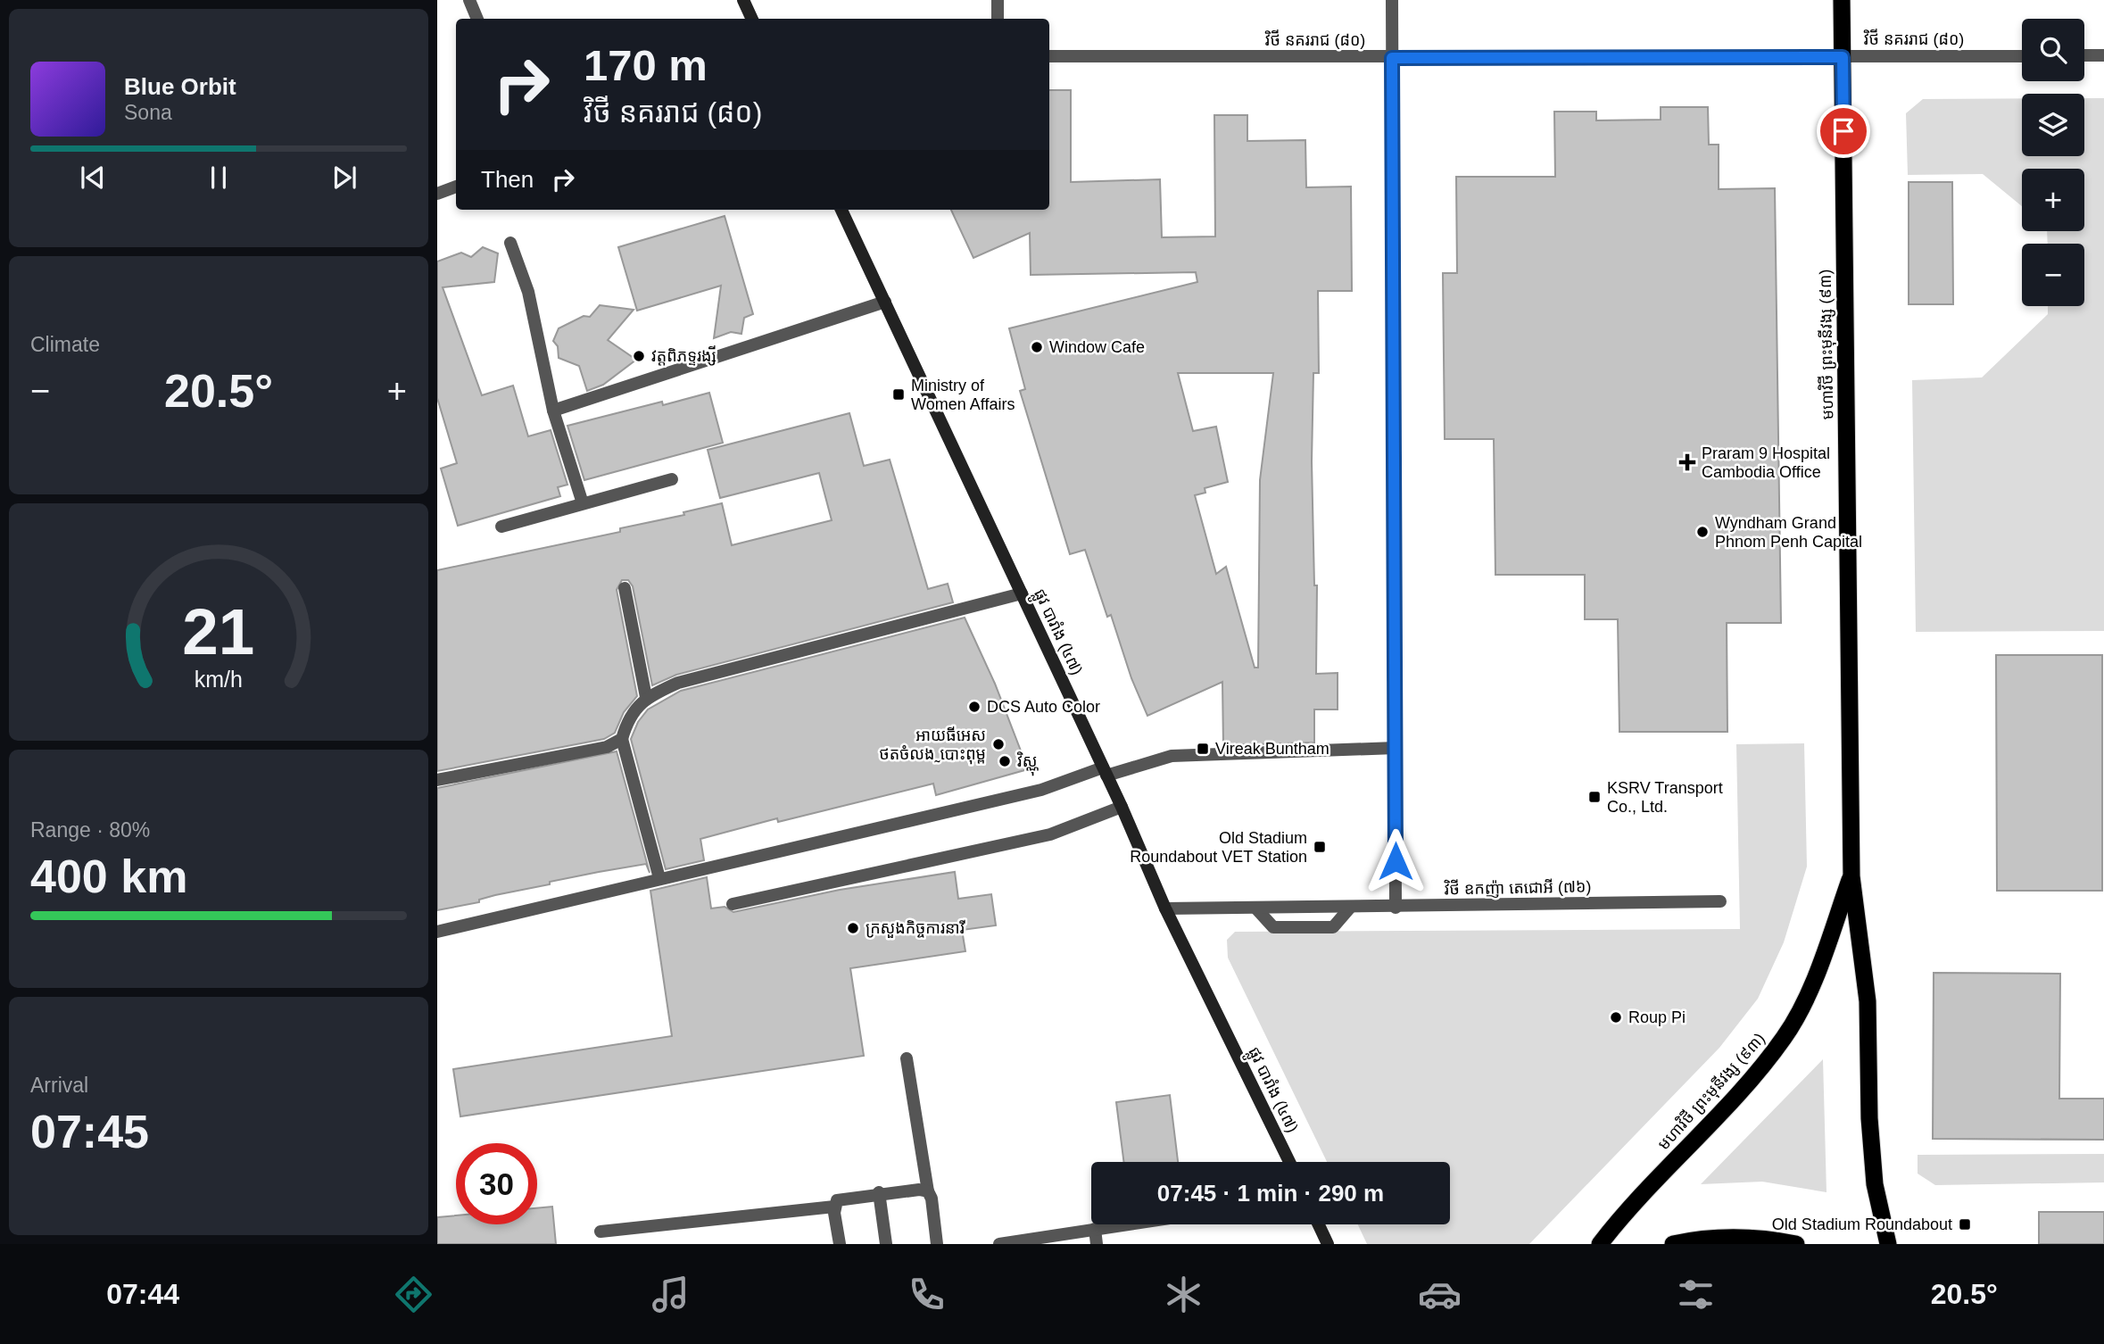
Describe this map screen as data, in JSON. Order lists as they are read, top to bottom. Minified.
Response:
{"streets":{"highway":["មហាវិថី ព្រះមុនីវង្ស (៩៣)"],"main road":["ផ្លូវ បារាំង (៤៧)"],"street":["វិថី នគររាជ (៨០)","វិថី ឧកញ៉ា តេជោអី (៧៦)"]},"crossings":[["វិថី នគររាជ (៨០)","មហាវិថី ព្រះមុនីវង្ស (៩៣)"],["ផ្លូវ បារាំង (៤៧)","វិថី ឧកញ៉ា តេជោអី (៧៦)"]],"places":{"other":["Window Cafe","វត្តពិភទ្ទរង្សី","Wyndham Grand Phnom Penh Capital","DCS Auto Color","អាយធីអេស ថតចំលង˷បោះពុម្ព","វិស្ណុ","ក្រសួងកិច្ចការនារី","Roup Pi"],"transit":["Ministry of Women Affairs","Vireak Buntham","KSRV Transport Co., Ltd.","Old Stadium Roundabout VET Station","Old Stadium Roundabout"],"health":["Praram 9 Hospital Cambodia Office"]},"page":{"map_buttons":["+","−"],"turn":["170 m","វិថី នគររាជ (៨០)"],"song":["Blue Orbit","Sona"],"then":"Then","tile":["Climate",["Range · 80%","400 km"],["Arrival","07:45"]],"heat":["−","20.5°","+"],"limit":"30","trip":"07:45 · 1 min · 290 m","tabs":["07:44","20.5°"],"gauge":["21","km/h"]}}
